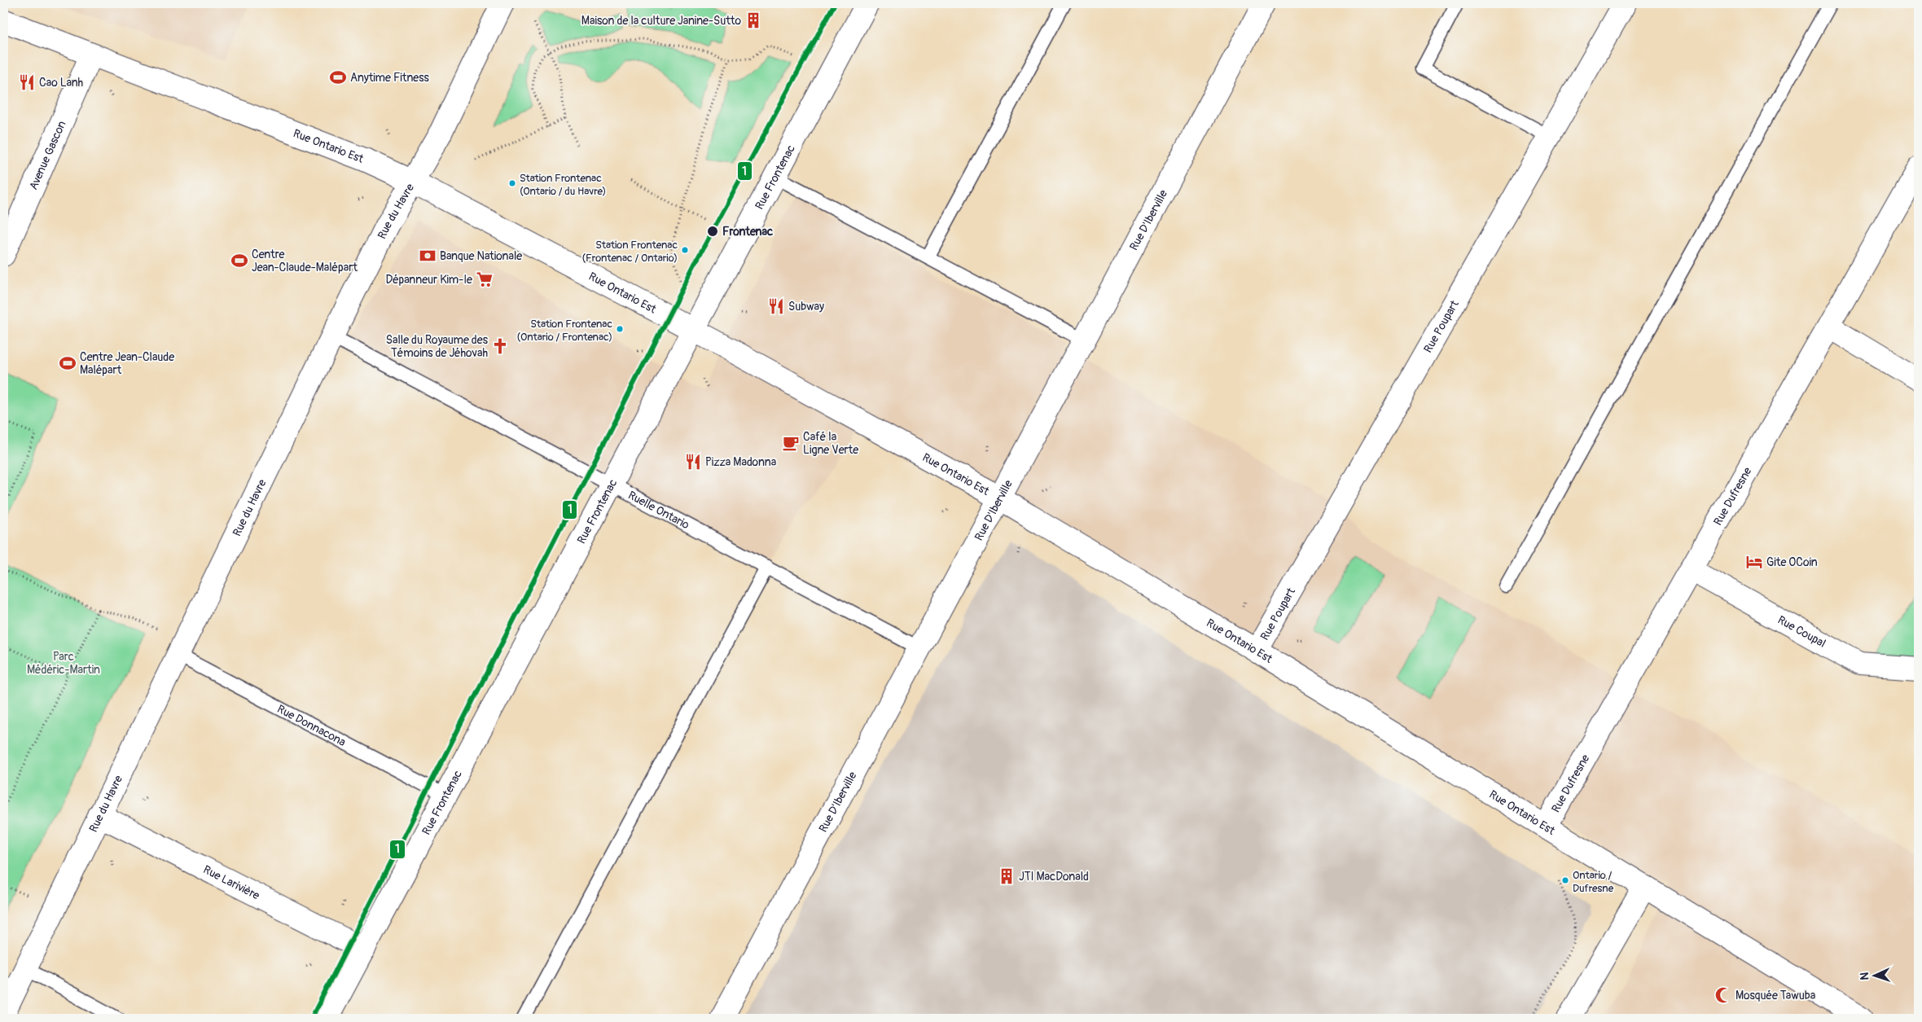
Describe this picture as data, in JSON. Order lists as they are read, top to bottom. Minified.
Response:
{"streets":{"main road":["Rue Ontario Est","Avenue Gascon","Rue Frontenac","Rue du Havre","Rue D'Iberville","Rue Poupart","Rue Dufresne","Rue Coupal","Rue Larivière"],"lane":["Ruelle Ontario","Rue Donnacona"]},"crossings":[["Rue Ontario Est","Avenue Gascon"],["Rue Ontario Est","Rue Frontenac"],["Rue Ontario Est","Rue du Havre"],["Rue Ontario Est","Rue D'Iberville"],["Rue Ontario Est","Rue Poupart"],["Rue Ontario Est","Rue Dufresne"],["Rue Frontenac","Ruelle Ontario"],["Rue Frontenac","Rue Donnacona"],["Rue Frontenac","Rue Larivière"],["Rue du Havre","Ruelle Ontario"],["Rue du Havre","Rue Donnacona"],["Rue du Havre","Rue Larivière"],["Rue D'Iberville","Ruelle Ontario"],["Rue Dufresne","Rue Coupal"]],"parks":["Parc Médéric-Martin"],"places":{"building":["Maison de la culture Janine-Sutto","JTI MacDonald"],"sports":["Anytime Fitness","Centre Jean-Claude-Malépart","Centre Jean-Claude Malépart"],"restaurant":["Cao Lanh","Subway","Pizza Madonna"],"other":["Station Frontenac (Ontario / du Havre)","Frontenac","Station Frontenac (Frontenac / Ontario)","Station Frontenac (Ontario / Frontenac)","Ontario / Dufresne"],"bank":["Banque Nationale"],"supermarket":["Dépanneur Kim-Ie"],"church":["Salle du Royaume des Témoins de Jéhovah"],"cafe":["Café la Ligne Verte"],"hotel":["Gite OCoin"],"mosque":["Mosquée Tawuba"]},"lines":["transit line 1"],"north":"left"}
